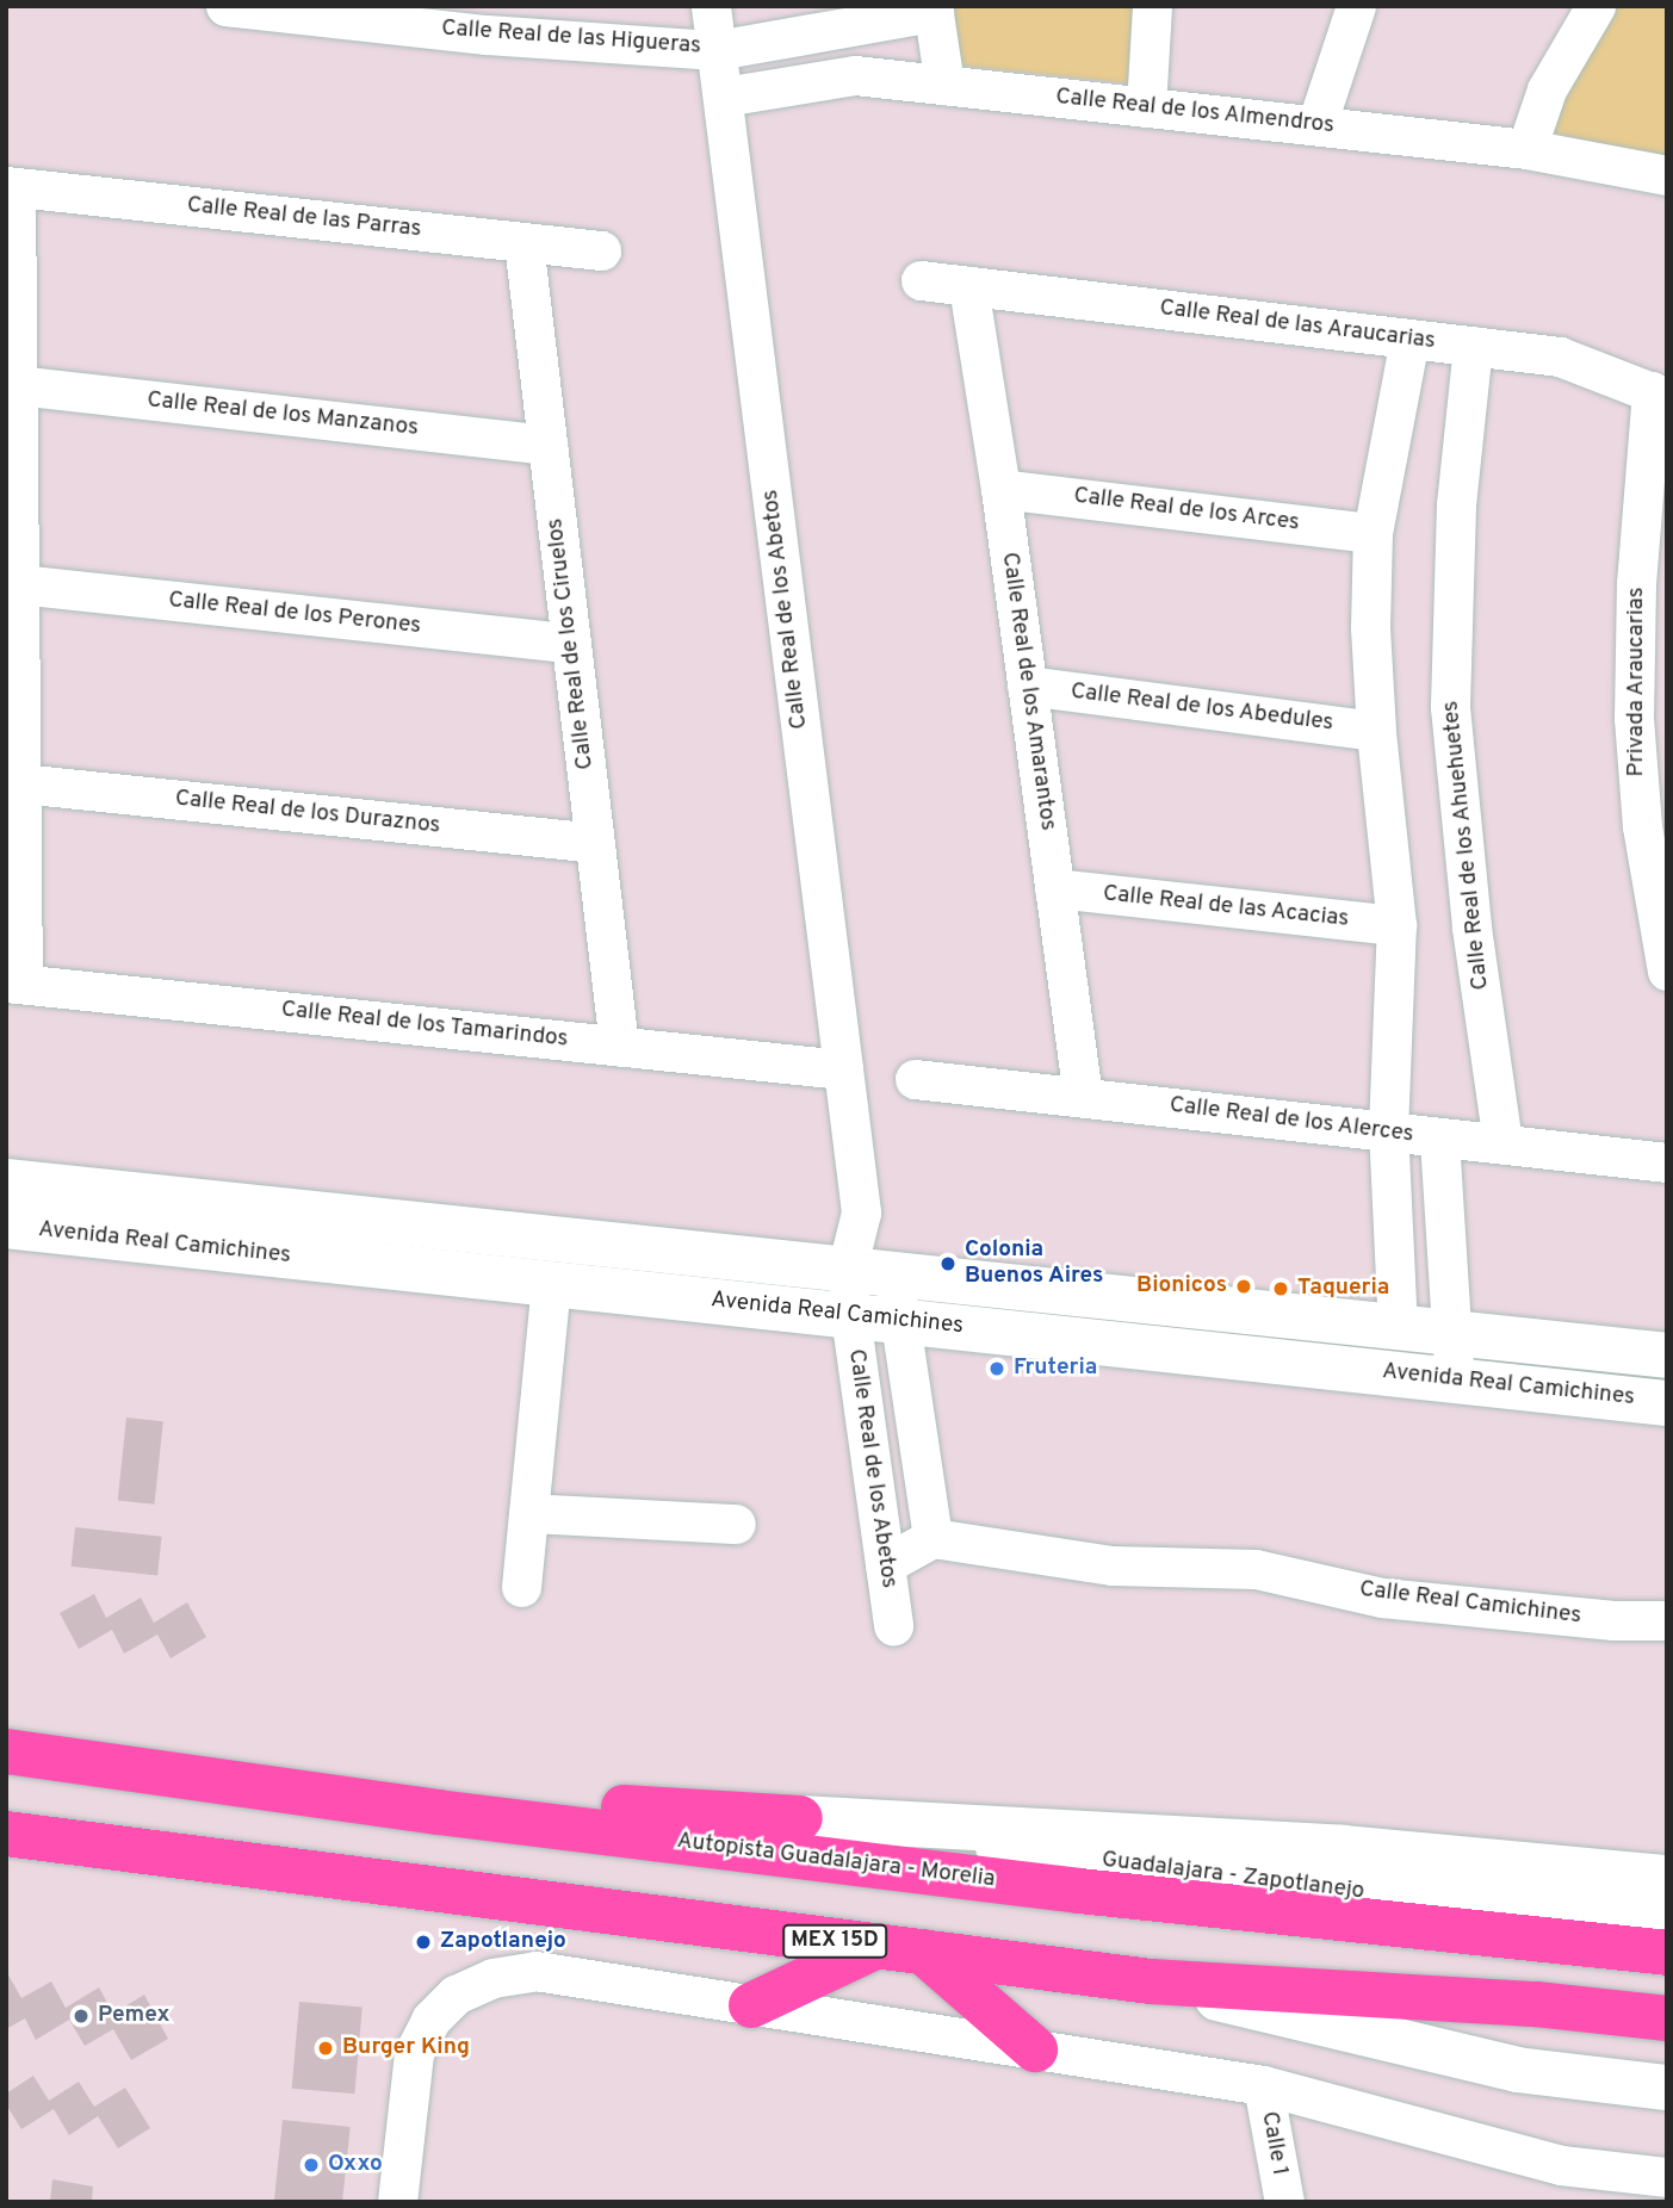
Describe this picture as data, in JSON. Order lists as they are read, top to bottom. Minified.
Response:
{"streets":{"highway":["Autopista Guadalajara - Morelia","MEX 15D"],"street":["Calle Real de las Higueras","Calle Real de los Almendros","Calle Real de las Parras","Calle Real de las Araucarias","Calle Real de los Manzanos","Calle Real de los Arces","Calle Real de los Abetos","Calle Real de los Perones","Calle Real de los Ciruelos","Privada Araucarias","Calle Real de los Amarantos","Calle Real de los Abedules","Calle Real de los Duraznos","Calle Real de los Ahuehuetes","Calle Real de las Acacias","Calle Real de los Tamarindos","Calle Real de los Alerces","Avenida Real Camichines","Calle Real Camichines","Guadalajara - Zapotlanejo","Calle 1"]},"crossings":[["Calle Real de las Higueras","Calle Real de los Abetos"],["Calle Real de los Almendros","Calle Real de los Abetos"],["Calle Real de las Parras","Calle Real de los Ciruelos"],["Calle Real de las Araucarias","Privada Araucarias"],["Calle Real de las Araucarias","Calle Real de los Amarantos"],["Calle Real de las Araucarias","Calle Real de los Ahuehuetes"],["Calle Real de los Manzanos","Calle Real de los Ciruelos"],["Calle Real de los Arces","Calle Real de los Amarantos"],["Calle Real de los Abetos","Calle Real de los Tamarindos"],["Calle Real de los Abetos","Avenida Real Camichines"],["Calle Real de los Abetos","Calle Real Camichines"],["Calle Real de los Perones","Calle Real de los Ciruelos"],["Calle Real de los Ciruelos","Calle Real de los Duraznos"],["Calle Real de los Ciruelos","Calle Real de los Tamarindos"],["Calle Real de los Amarantos","Calle Real de los Abedules"],["Calle Real de los Amarantos","Calle Real de las Acacias"],["Calle Real de los Amarantos","Calle Real de los Alerces"],["Calle Real de los Ahuehuetes","Calle Real de los Alerces"]],"places":["Colonia Buenos Aires","Bionicos","Taqueria","Fruteria","Zapotlanejo","Pemex","Burger King","Oxxo"]}
